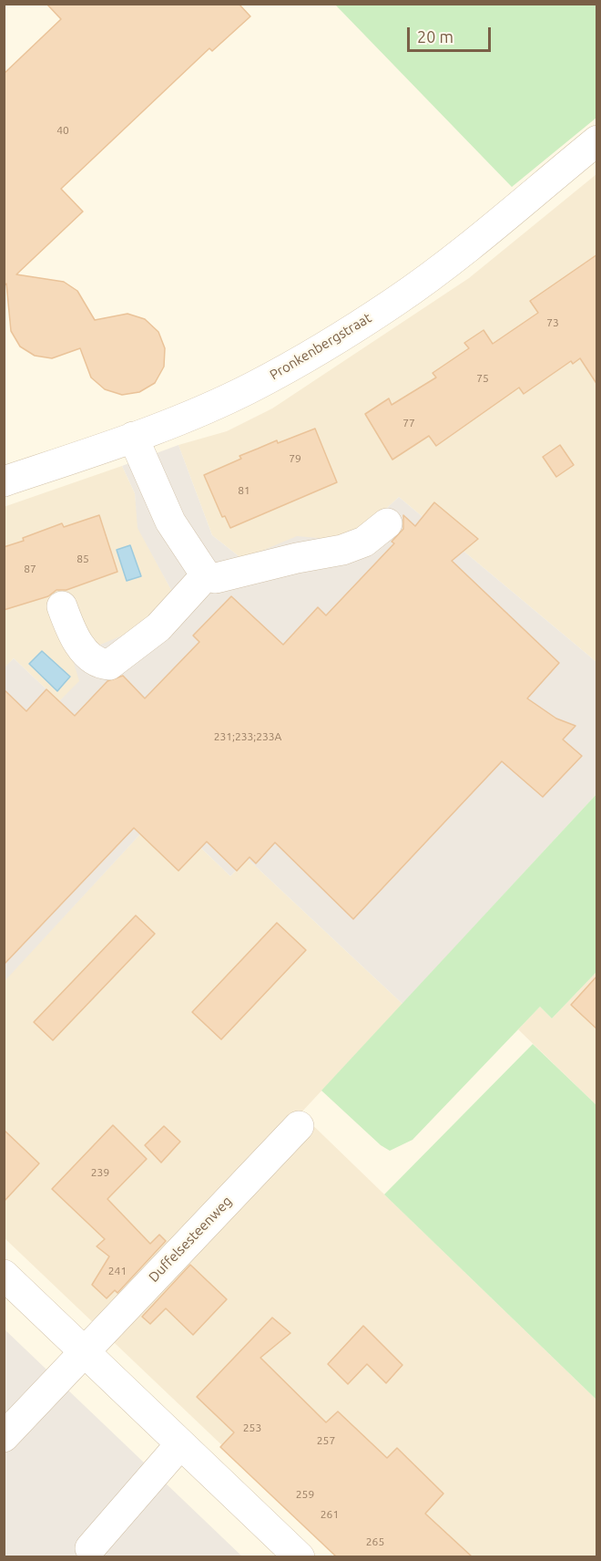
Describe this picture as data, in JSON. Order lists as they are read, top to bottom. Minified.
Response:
{"streets":{"street":["Pronkenbergstraat","Duffelsesteenweg"]},"house_numbers":["40","73","75","77","79","81","85","87","231;233;233A","239","241","253","257","259","261","265"],"scale_bar":"20 m"}
